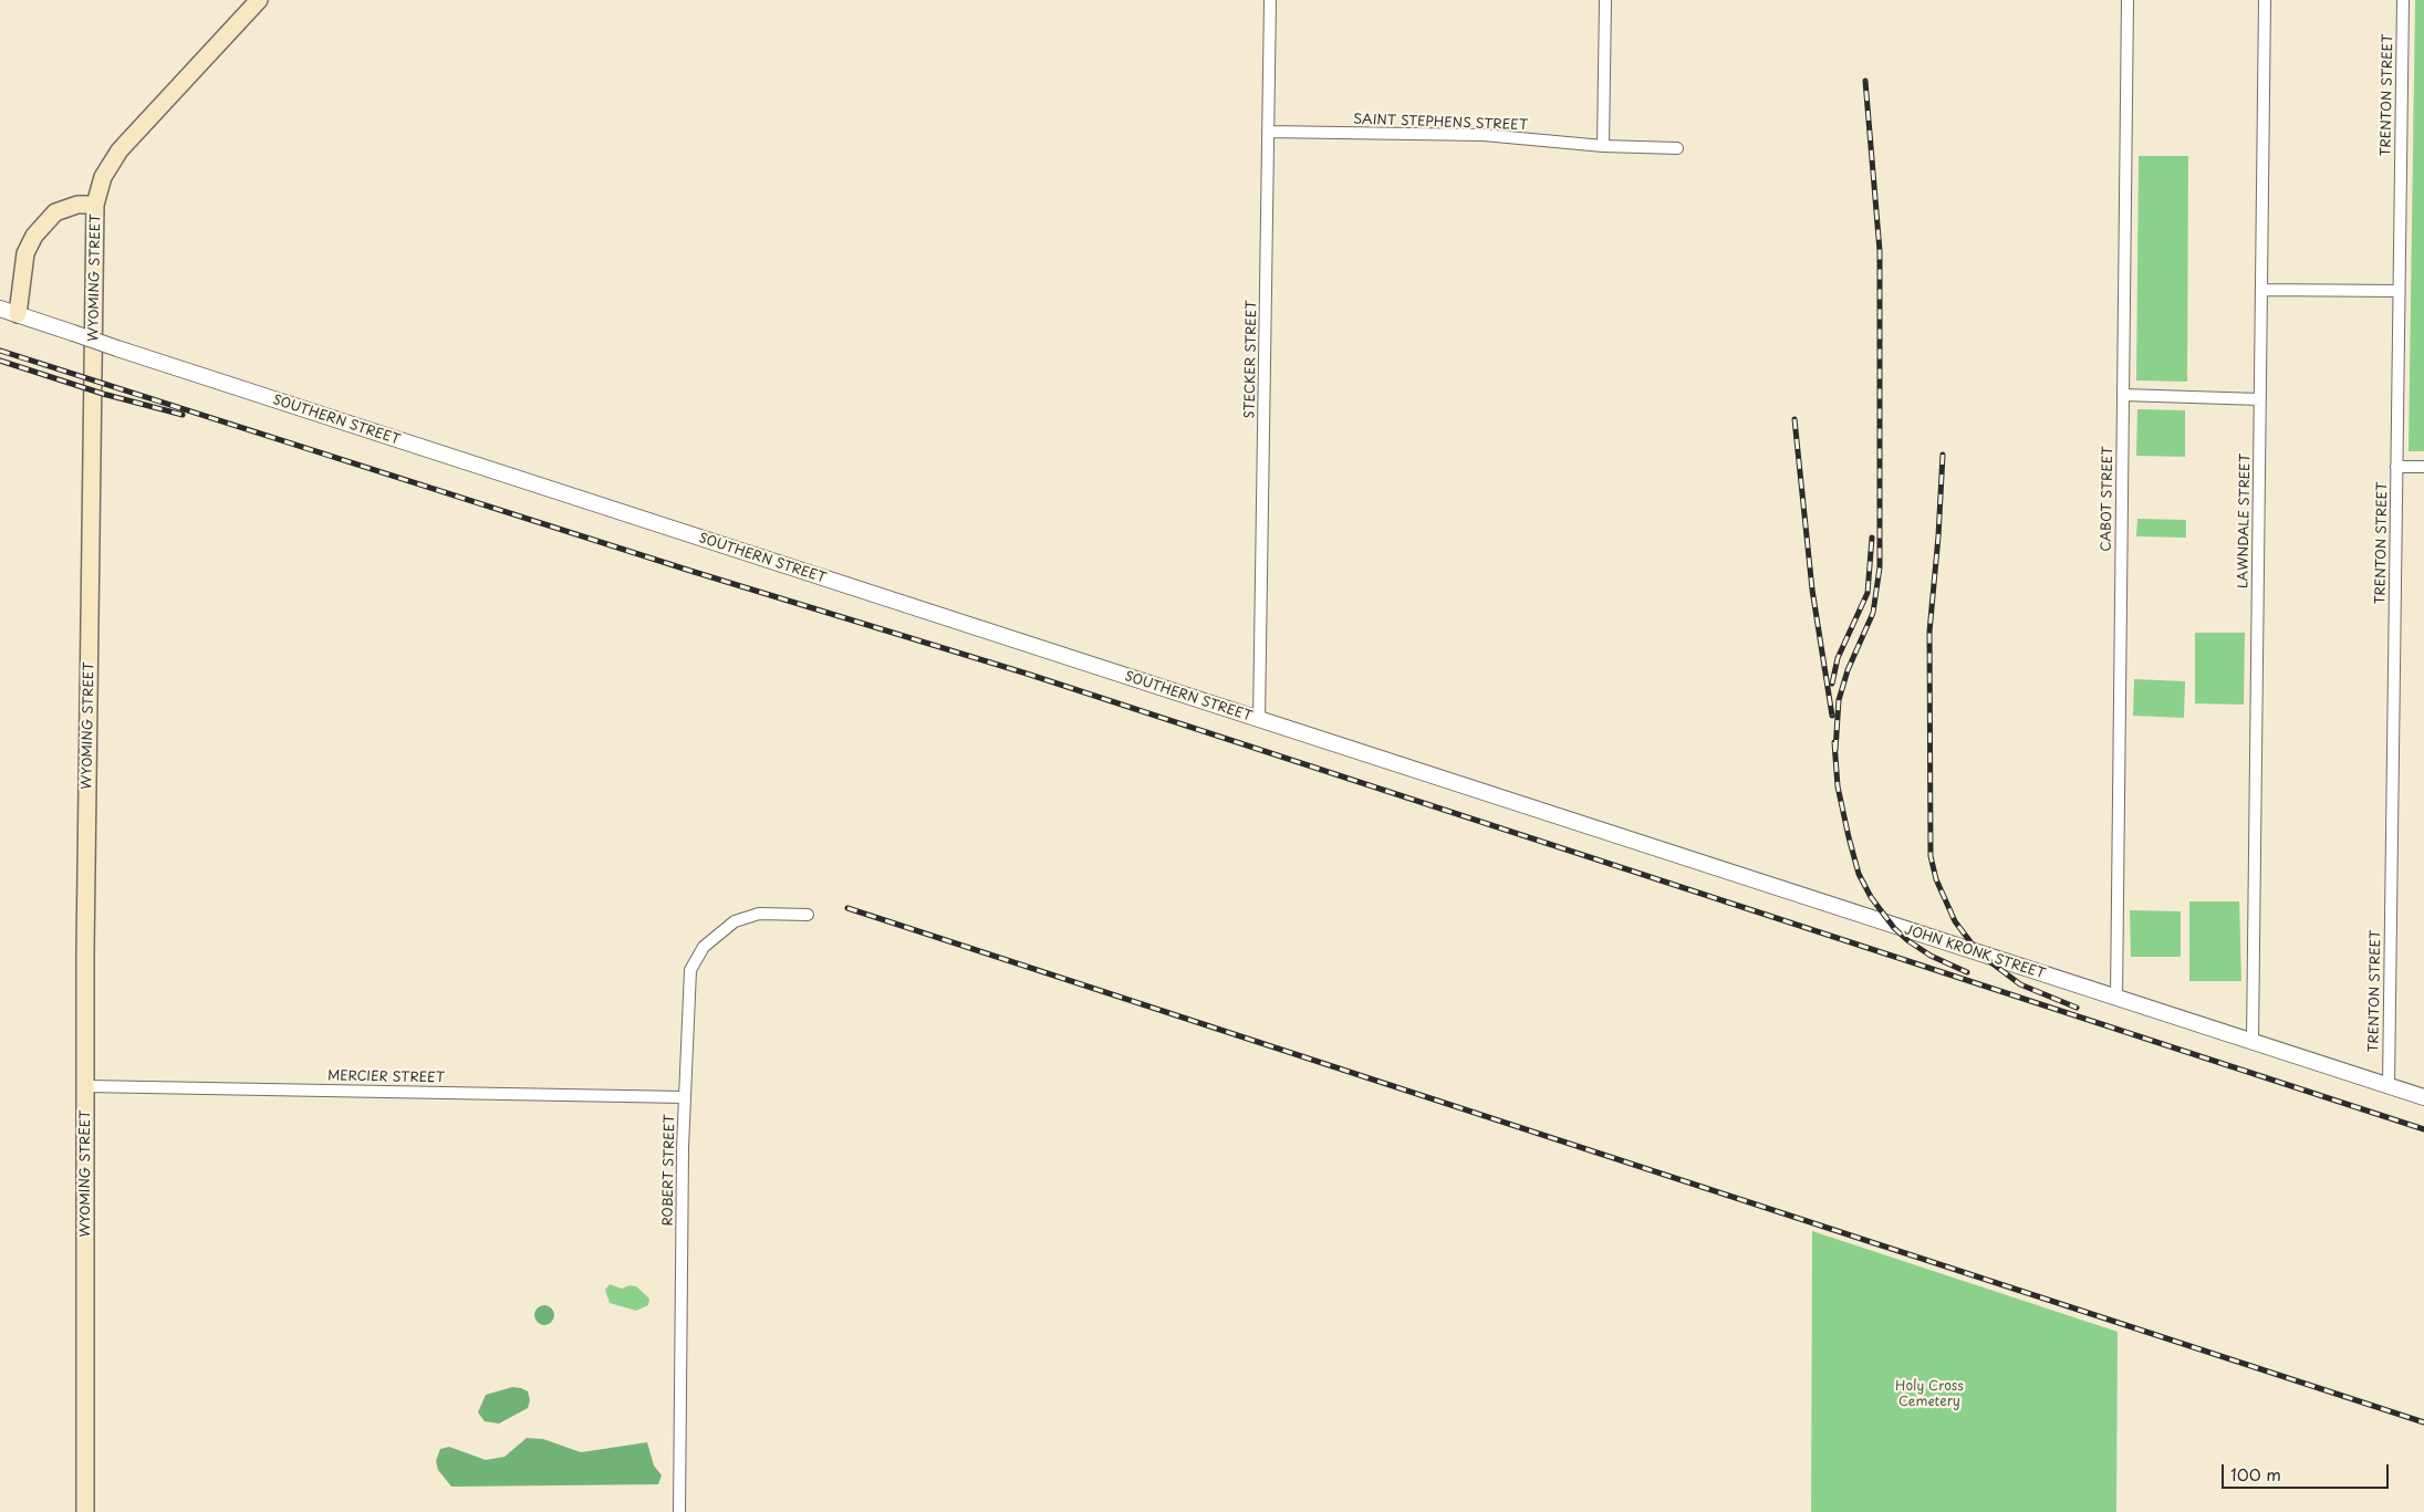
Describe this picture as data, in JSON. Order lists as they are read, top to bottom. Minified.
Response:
{"streets":{"main road":["WYOMING STREET"],"street":["TRENTON STREET","SAINT STEPHENS STREET","STECKER STREET","SOUTHERN STREET","CABOT STREET","LAWNDALE STREET","JOHN KRONK STREET","MERCIER STREET","ROBERT STREET"]},"crossings":[["TRENTON STREET","JOHN KRONK STREET"],["SAINT STEPHENS STREET","STECKER STREET"],["WYOMING STREET","MERCIER STREET"],["STECKER STREET","SOUTHERN STREET"],["SOUTHERN STREET","JOHN KRONK STREET"],["CABOT STREET","JOHN KRONK STREET"],["LAWNDALE STREET","JOHN KRONK STREET"],["MERCIER STREET","ROBERT STREET"]],"parks":["Holy Cross Cemetery"],"scale_bar":"100 m"}
